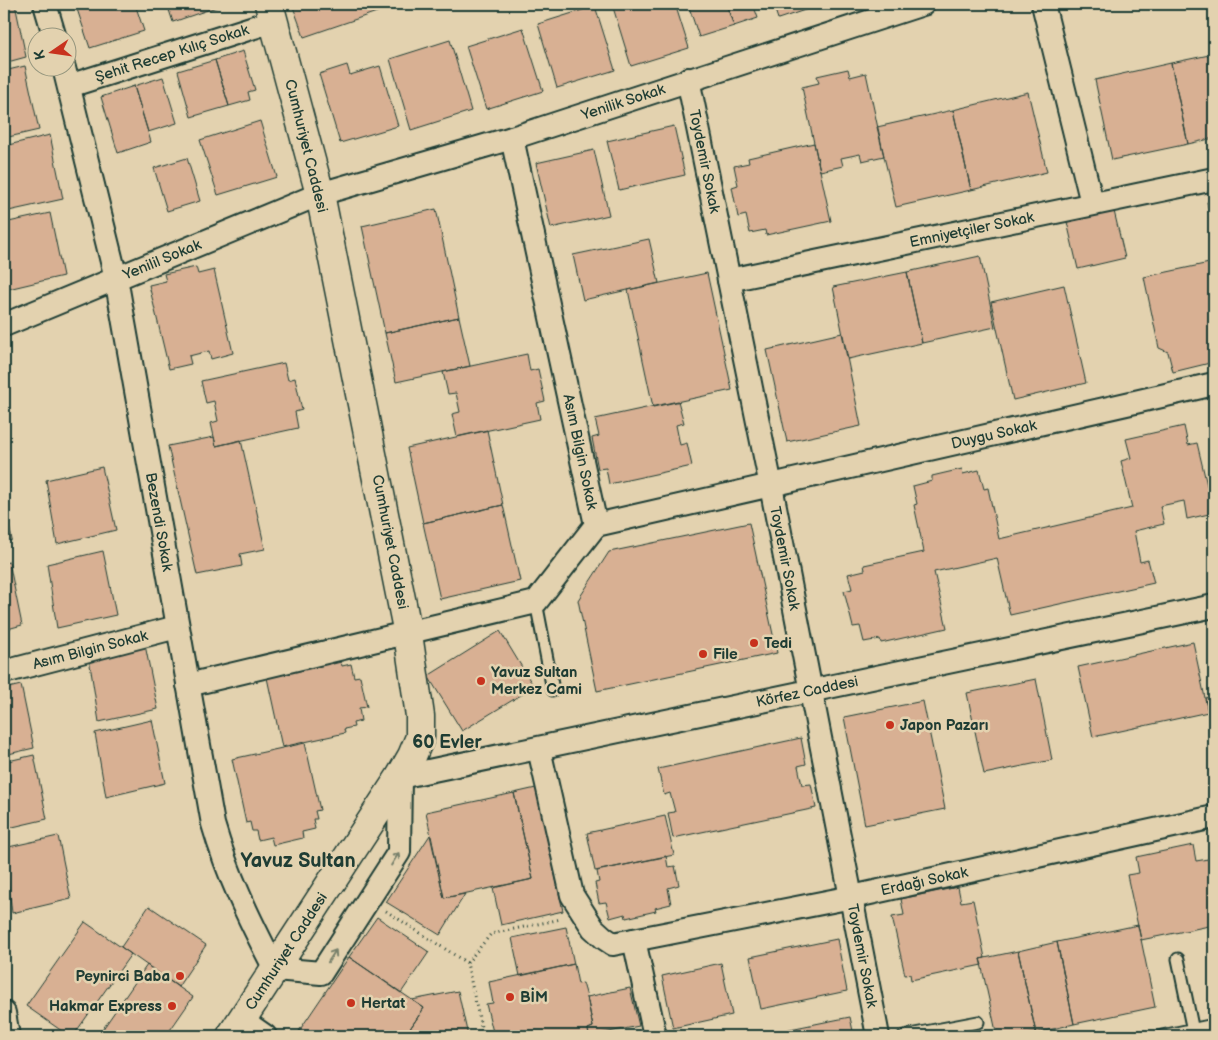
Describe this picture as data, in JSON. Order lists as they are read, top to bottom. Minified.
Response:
{"streets":{"street":["Şehit Recep Kılıç Sokak","Yenilik Sokak","Cumhuriyet Caddesi","Toydemir Sokak","Emniyetçiler Sokak","Yenilil Sokak","Duygu Sokak","Asım Bilgin Sokak","Bezendi Sokak","Körfez Caddesi","Erdağı Sokak"]},"crossings":[["Şehit Recep Kılıç Sokak","Cumhuriyet Caddesi"],["Yenilik Sokak","Cumhuriyet Caddesi"],["Yenilik Sokak","Toydemir Sokak"],["Yenilik Sokak","Yenilil Sokak"],["Yenilik Sokak","Asım Bilgin Sokak"],["Cumhuriyet Caddesi","Yenilil Sokak"],["Cumhuriyet Caddesi","Bezendi Sokak"],["Cumhuriyet Caddesi","Körfez Caddesi"],["Toydemir Sokak","Emniyetçiler Sokak"],["Toydemir Sokak","Duygu Sokak"],["Toydemir Sokak","Körfez Caddesi"],["Toydemir Sokak","Erdağı Sokak"],["Yenilil Sokak","Bezendi Sokak"],["Duygu Sokak","Asım Bilgin Sokak"],["Asım Bilgin Sokak","Bezendi Sokak"],["Körfez Caddesi","Erdağı Sokak"]],"districts":["60 Evler","Yavuz Sultan"],"places":["Tedi","File","Yavuz Sultan Merkez Cami","Japon Pazarı","Peynirci Baba","BİM","Hertat","Hakmar Express"],"north":"left"}
